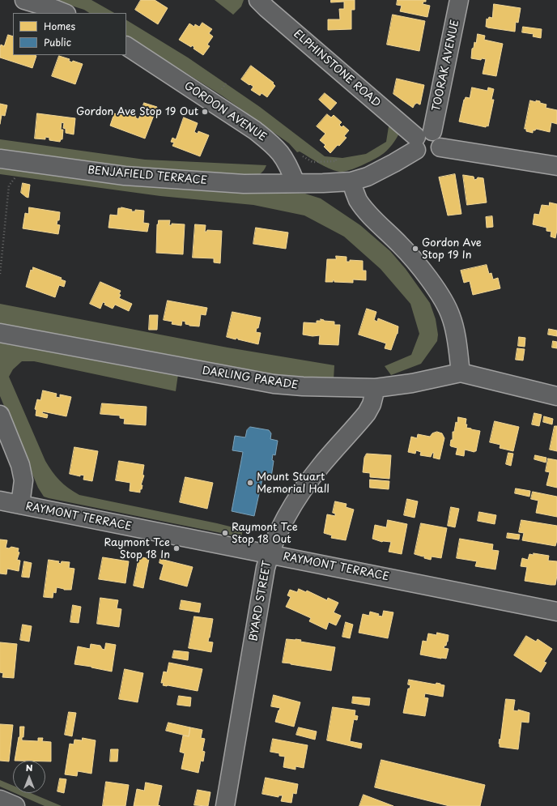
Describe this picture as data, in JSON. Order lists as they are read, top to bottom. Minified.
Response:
{"streets":{"street":["TOORAK AVENUE","ELPHINSTONE ROAD","GORDON AVENUE","BENJAFIELD TERRACE","DARLING PARADE","RAYMONT TERRACE","BYARD STREET"]},"crossings":[["TOORAK AVENUE","ELPHINSTONE ROAD"],["GORDON AVENUE","BENJAFIELD TERRACE"],["DARLING PARADE","BYARD STREET"],["RAYMONT TERRACE","BYARD STREET"]],"places":["Gordon Ave Stop 19 Out","Gordon Ave Stop 19 In","Mount Stuart Memorial Hall","Raymont Tce Stop 18 Out","Raymont Tce Stop 18 In"],"legend":["Homes","Public"],"north":"top"}
